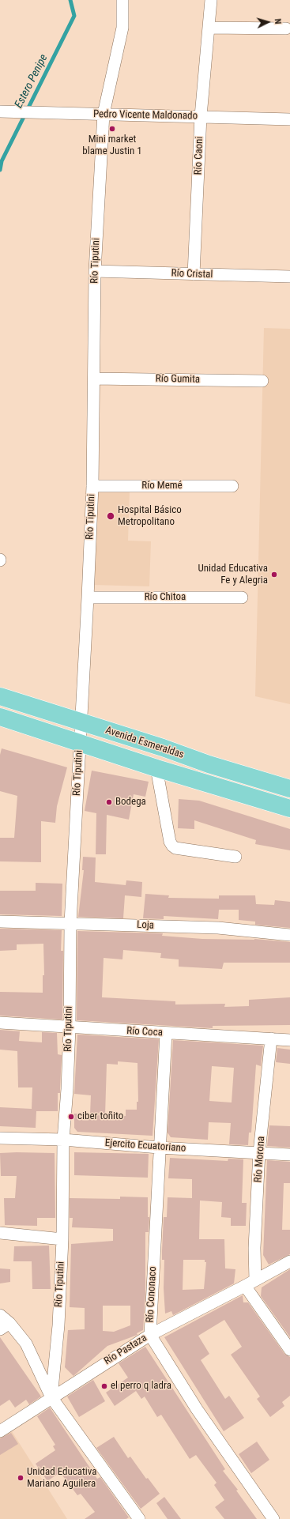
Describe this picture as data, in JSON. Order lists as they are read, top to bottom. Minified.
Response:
{"streets":{"main road":["Avenida Esmeraldas"],"street":["Pedro Vicente Maldonado","Río Caoni","Río Tiputini","Río Cristal","Río Gumita","Río Memé","Río Chitoa","Loja","Río Coca","Ejercito Ecuatoriano","Río Morona","Río Cononaco","Río Pastaza"]},"crossings":[["Pedro Vicente Maldonado","Río Caoni"],["Pedro Vicente Maldonado","Río Tiputini"],["Río Caoni","Río Cristal"],["Río Tiputini","Río Cristal"],["Río Tiputini","Río Gumita"],["Río Tiputini","Río Memé"],["Río Tiputini","Río Chitoa"],["Río Tiputini","Avenida Esmeraldas"],["Río Tiputini","Loja"],["Río Tiputini","Río Coca"],["Río Tiputini","Ejercito Ecuatoriano"],["Río Tiputini","Río Pastaza"],["Río Coca","Río Morona"],["Río Coca","Río Cononaco"],["Ejercito Ecuatoriano","Río Morona"],["Ejercito Ecuatoriano","Río Cononaco"],["Río Morona","Río Pastaza"],["Río Cononaco","Río Pastaza"]],"water":["Estero Penipe"],"places":["Mini market blame Justin 1","Hospital Básico Metropolitano","Unidad Educativa Fe y Alegria","Bodega","ciber toñito","el perro q ladra","Unidad Educativa Mariano Aguilera"],"north":"right"}
